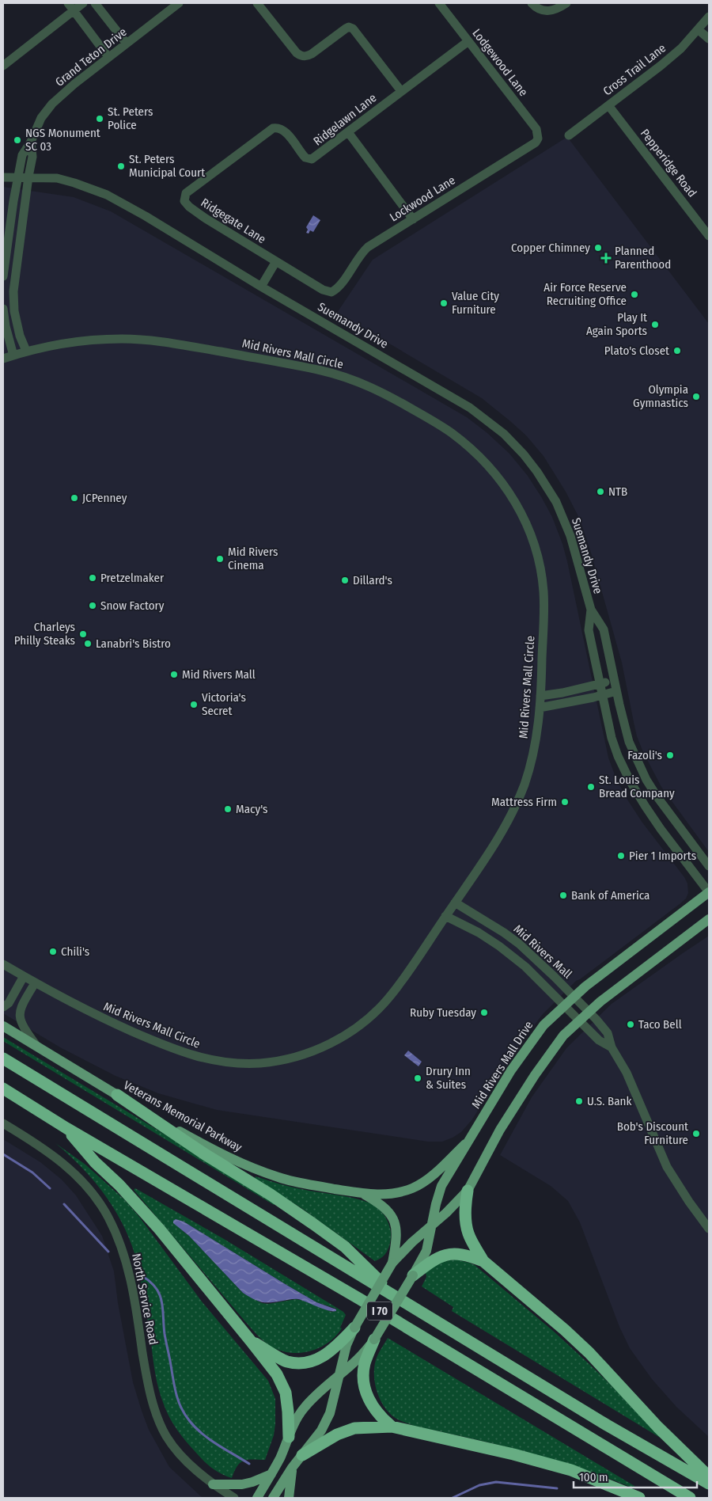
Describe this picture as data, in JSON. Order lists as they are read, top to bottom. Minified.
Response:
{"streets":{"highway":["I 70"],"main road":["Mid Rivers Mall Drive","Veterans Memorial Parkway"],"street":["Grand Teton Drive","Lodgewood Lane","Cross Trail Lane","Ridgelawn Lane","Pepperidge Road","Lockwood Lane","Ridgegate Lane","Suemandy Drive","Mid Rivers Mall Circle","Mid Rivers Mall","North Service Road"]},"crossings":[["Grand Teton Drive","Suemandy Drive"],["Lodgewood Lane","Ridgelawn Lane"],["Lodgewood Lane","Lockwood Lane"],["Cross Trail Lane","Pepperidge Road"],["Ridgelawn Lane","Ridgegate Lane"],["Lockwood Lane","Ridgegate Lane"],["Suemandy Drive","Mid Rivers Mall Drive"],["Mid Rivers Mall Circle","Mid Rivers Mall"],["Mid Rivers Mall","Mid Rivers Mall Drive"],["Mid Rivers Mall Drive","Veterans Memorial Parkway"]],"places":{"other":["St. Peters Police","NGS Monument SC 03","St. Peters Municipal Court","Copper Chimney","Air Force Reserve Recruiting Office","Value City Furniture","Play It Again Sports","Plato's Closet","Olympia Gymnastics","NTB","JCPenney","Mid Rivers Cinema","Pretzelmaker","Dillard's","Snow Factory","Charleys Philly Steaks","Lanabri's Bistro","Mid Rivers Mall","Victoria's Secret","Fazoli's","St. Louis Bread Company","Mattress Firm","Macy's","Pier 1 Imports","Bank of America","Chili's","Ruby Tuesday","Taco Bell","Drury Inn & Suites","U.S. Bank","Bob's Discount Furniture"],"health":["Planned Parenthood"]},"scale_bar":"100 m"}
